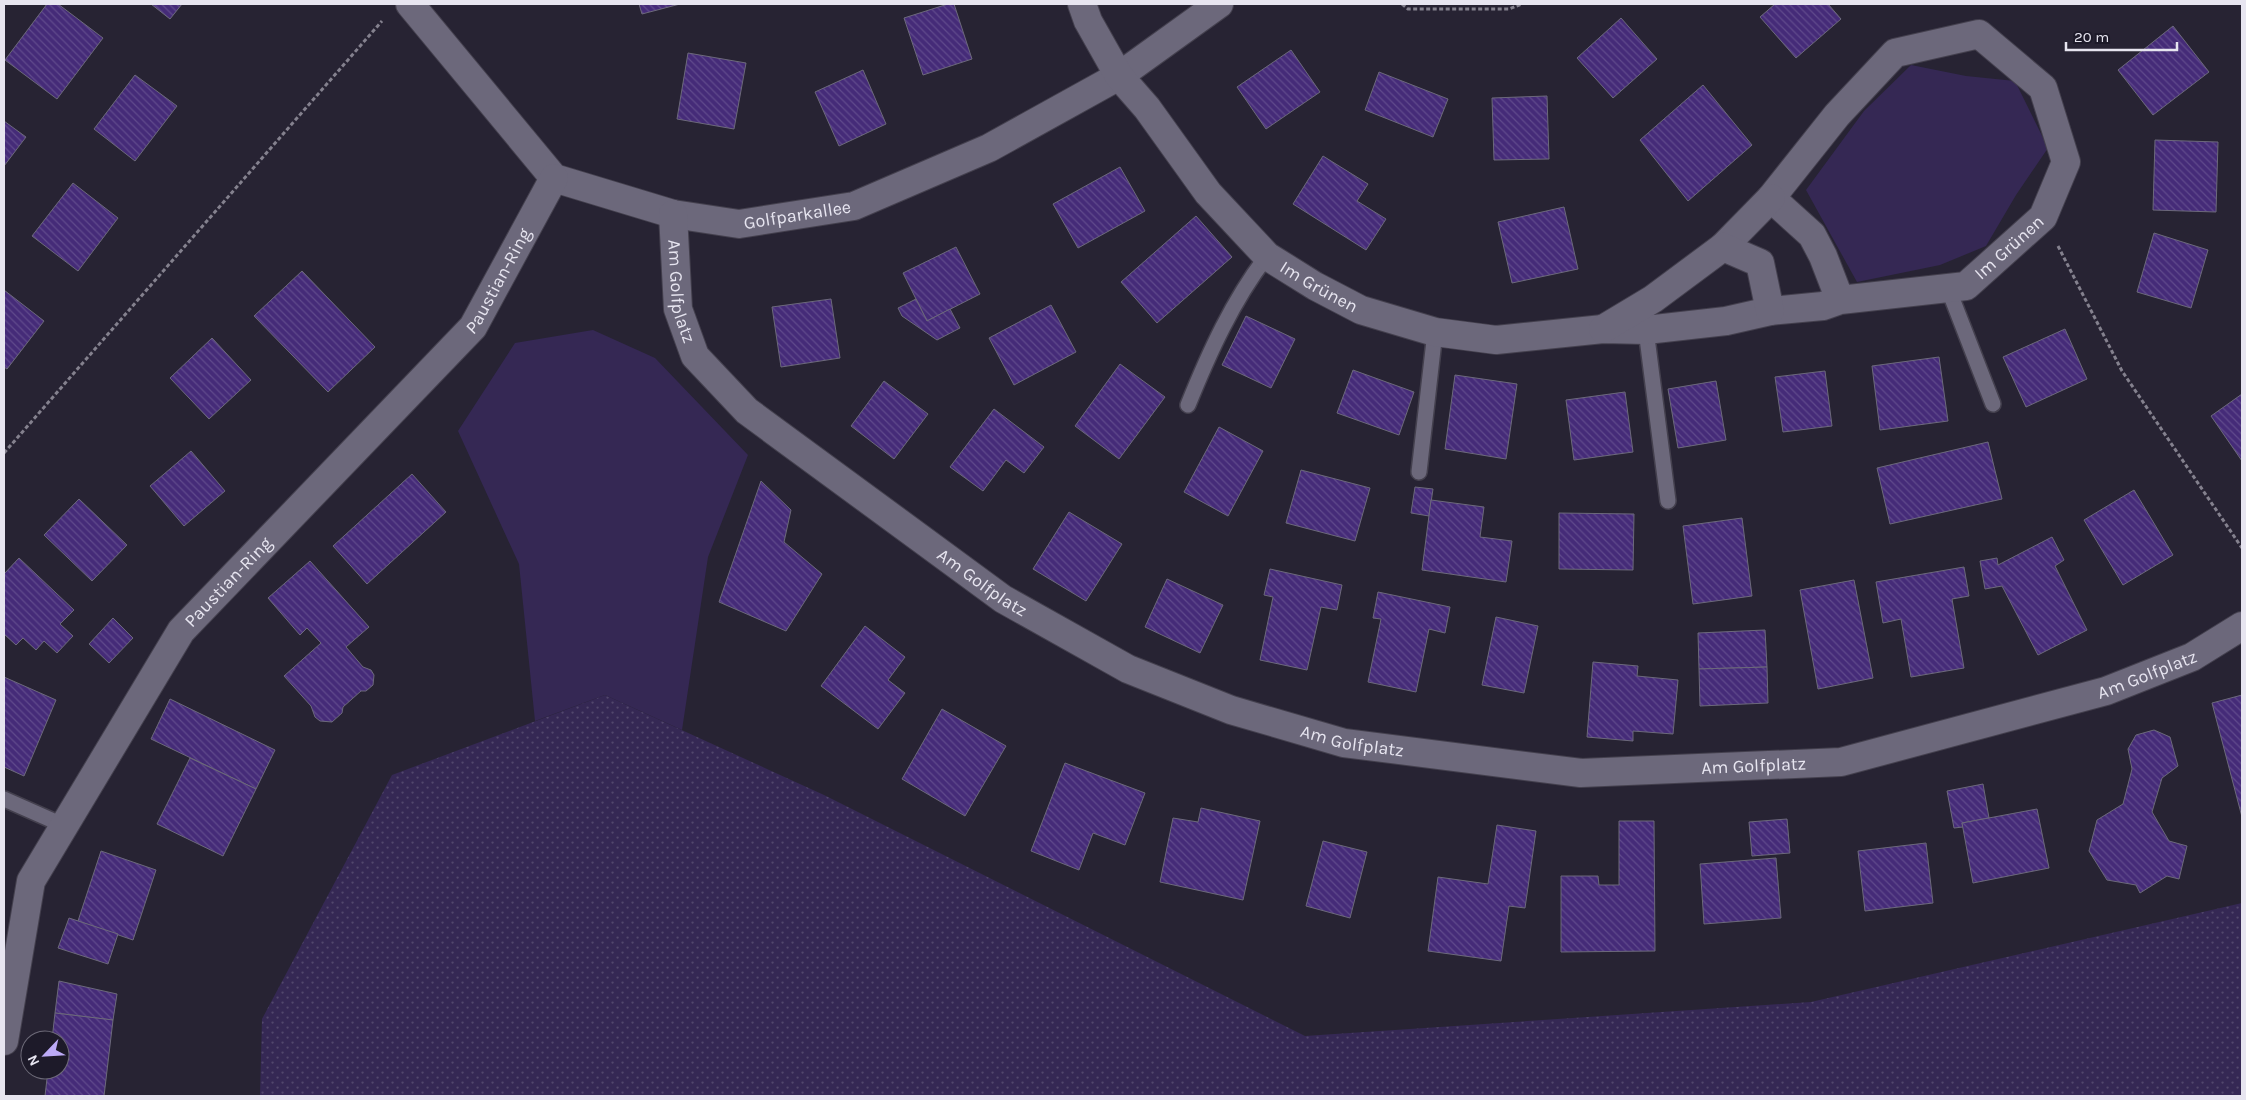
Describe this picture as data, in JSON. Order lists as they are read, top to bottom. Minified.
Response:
{"streets":{"street":["Golfparkallee","Im Grünen","Paustian-Ring","Am Golfplatz"]},"crossings":[["Golfparkallee","Im Grünen"],["Golfparkallee","Paustian-Ring"],["Golfparkallee","Am Golfplatz"]],"scale_bar":"20 m","north":"bottom left"}
